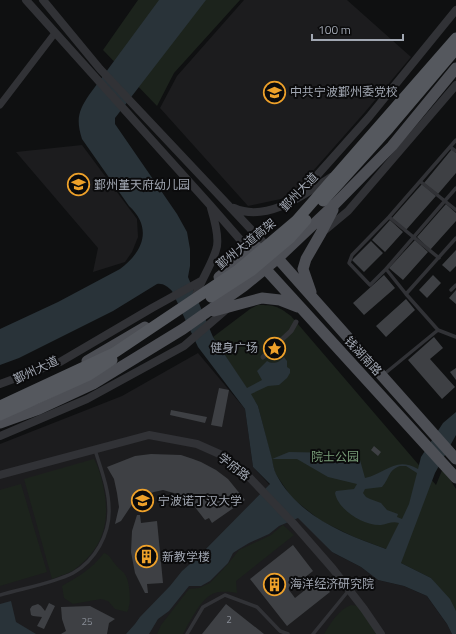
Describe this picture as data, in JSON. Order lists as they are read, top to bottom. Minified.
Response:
{"streets":{"highway":["鄞州大道高架"],"main road":["鄞州大道","钱湖南路"],"street":["学府路"]},"crossings":[["鄞州大道","钱湖南路"]],"parks":["院士公园"],"places":{"school or university":["中共宁波鄞州委党校","鄞州堇天府幼儿园","宁波诺丁汉大学"],"place":["健身广场"],"building":["新教学楼","海洋经济研究院"]},"house_numbers":["2","25"],"scale_bar":"100 m"}
